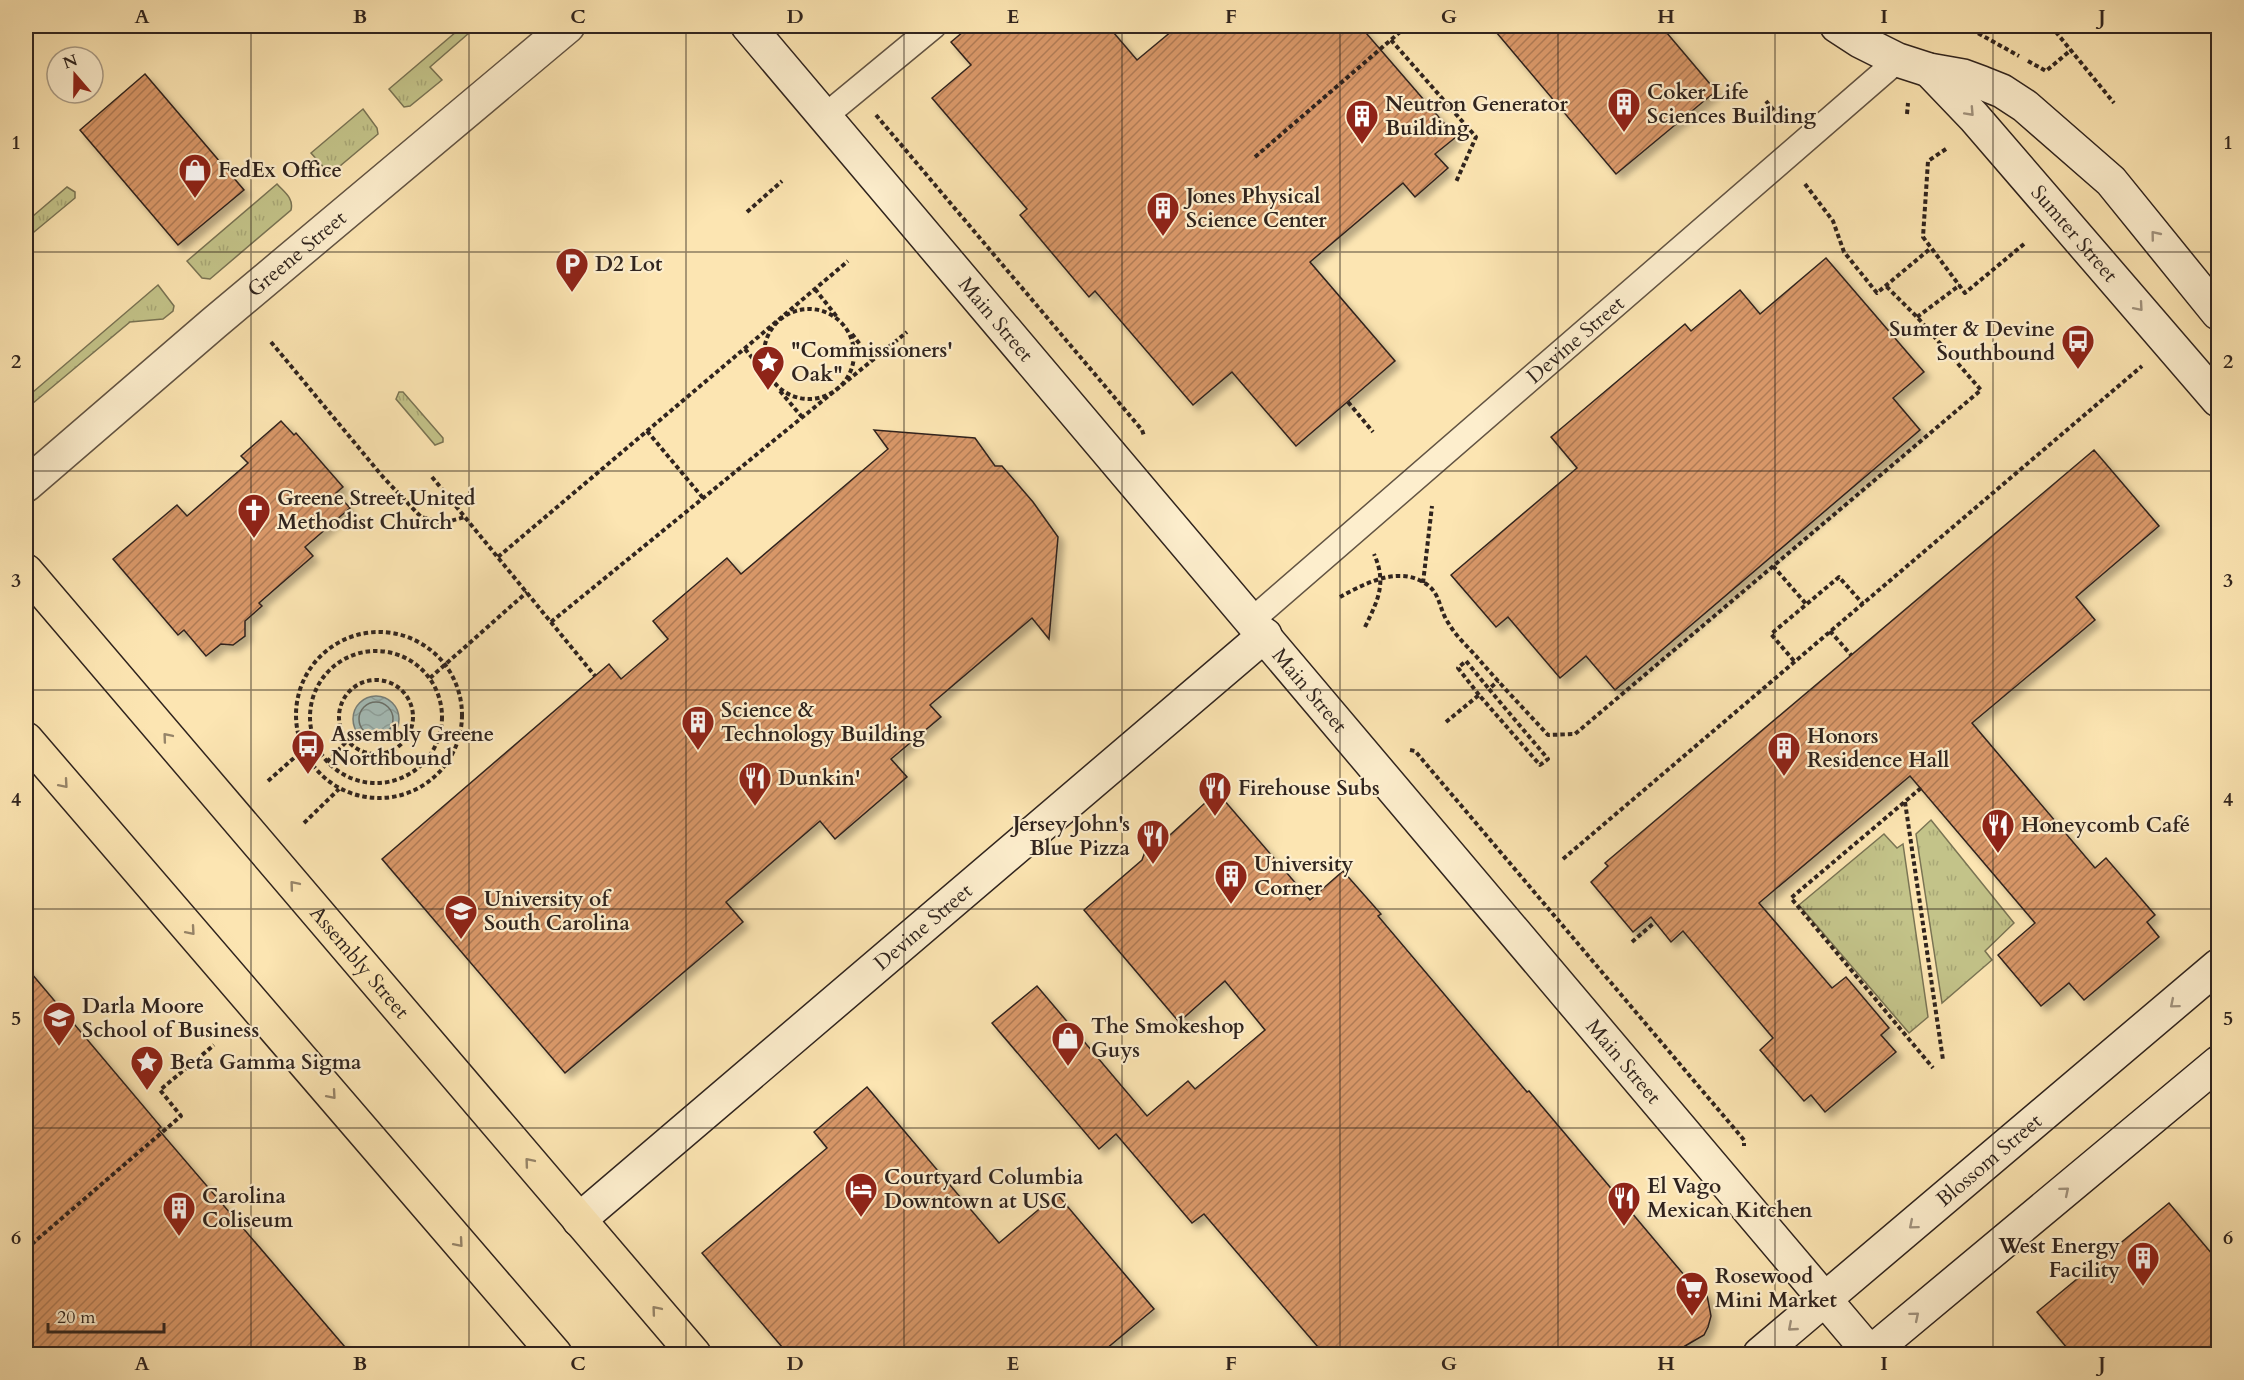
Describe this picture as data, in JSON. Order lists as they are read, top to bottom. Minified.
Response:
{"streets":{"main road":["Assembly Street"],"street":["Sumter Street","Greene Street","Main Street","Devine Street","Blossom Street"]},"crossings":[["Sumter Street","Devine Street"],["Main Street","Devine Street"],["Main Street","Blossom Street"],["Devine Street","Assembly Street"]],"places":{"building":["Coker Life Sciences Building","Neutron Generator Building","Jones Physical Science Center","Science & Technology Building","Honors Residence Hall","University Corner","Carolina Coliseum","West Energy Facility"],"shop":["FedEx Office","The Smokeshop Guys"],"parking":["D2 Lot"],"bus stop":["Sumter & Devine Southbound","Assembly Greene Northbound"],"place":["\"Commissioners' Oak\"","Beta Gamma Sigma"],"church":["Greene Street United Methodist Church"],"restaurant":["Dunkin'","Firehouse Subs","Honeycomb Café","Jersey John's Blue Pizza","El Vago Mexican Kitchen"],"school or university":["University of South Carolina","Darla Moore School of Business"],"hotel":["Courtyard Columbia Downtown at USC"],"supermarket":["Rosewood Mini Market"]},"scale_bar":"20 m","north":"top","grid":{"columns":["A","B","C","D","E","F","G","H","I","J"],"rows":["1","2","3","4","5","6"]}}
